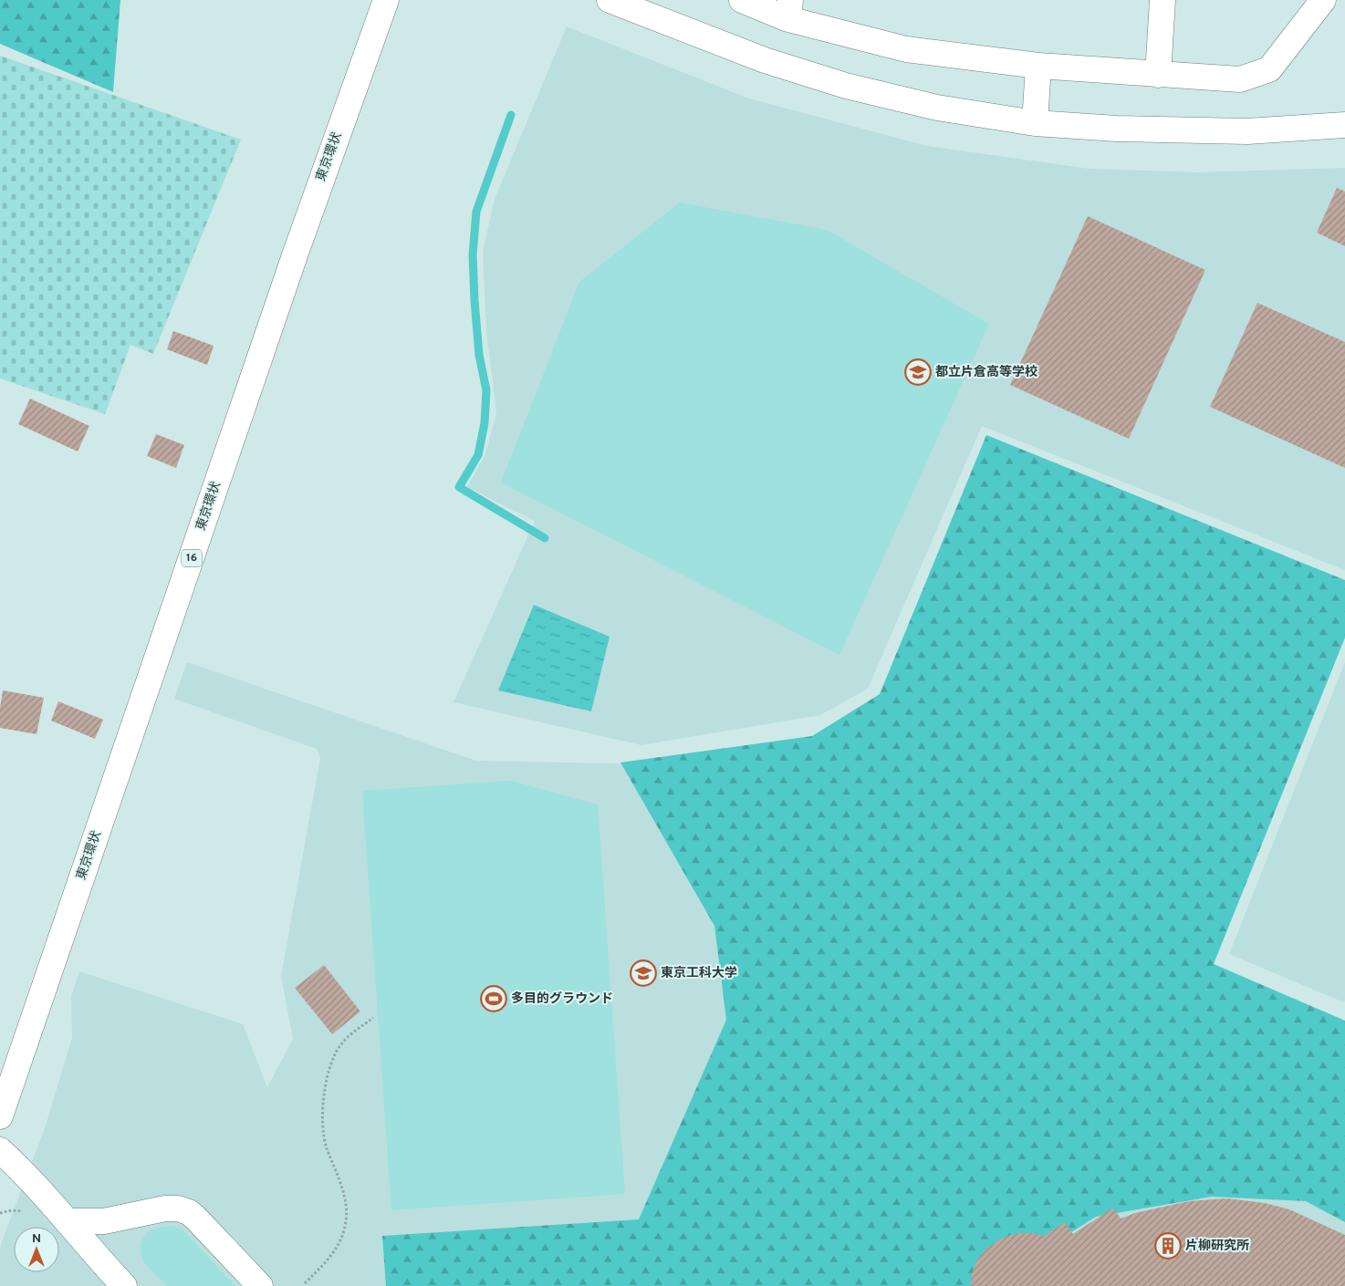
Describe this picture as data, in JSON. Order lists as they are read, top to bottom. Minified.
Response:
{"streets":{"main road":["東京環状","16"]},"places":{"school or university":["都立片倉高等学校","東京工科大学"],"sports":["多目的グラウンド"],"building":["片柳研究所"]},"north":"top"}
